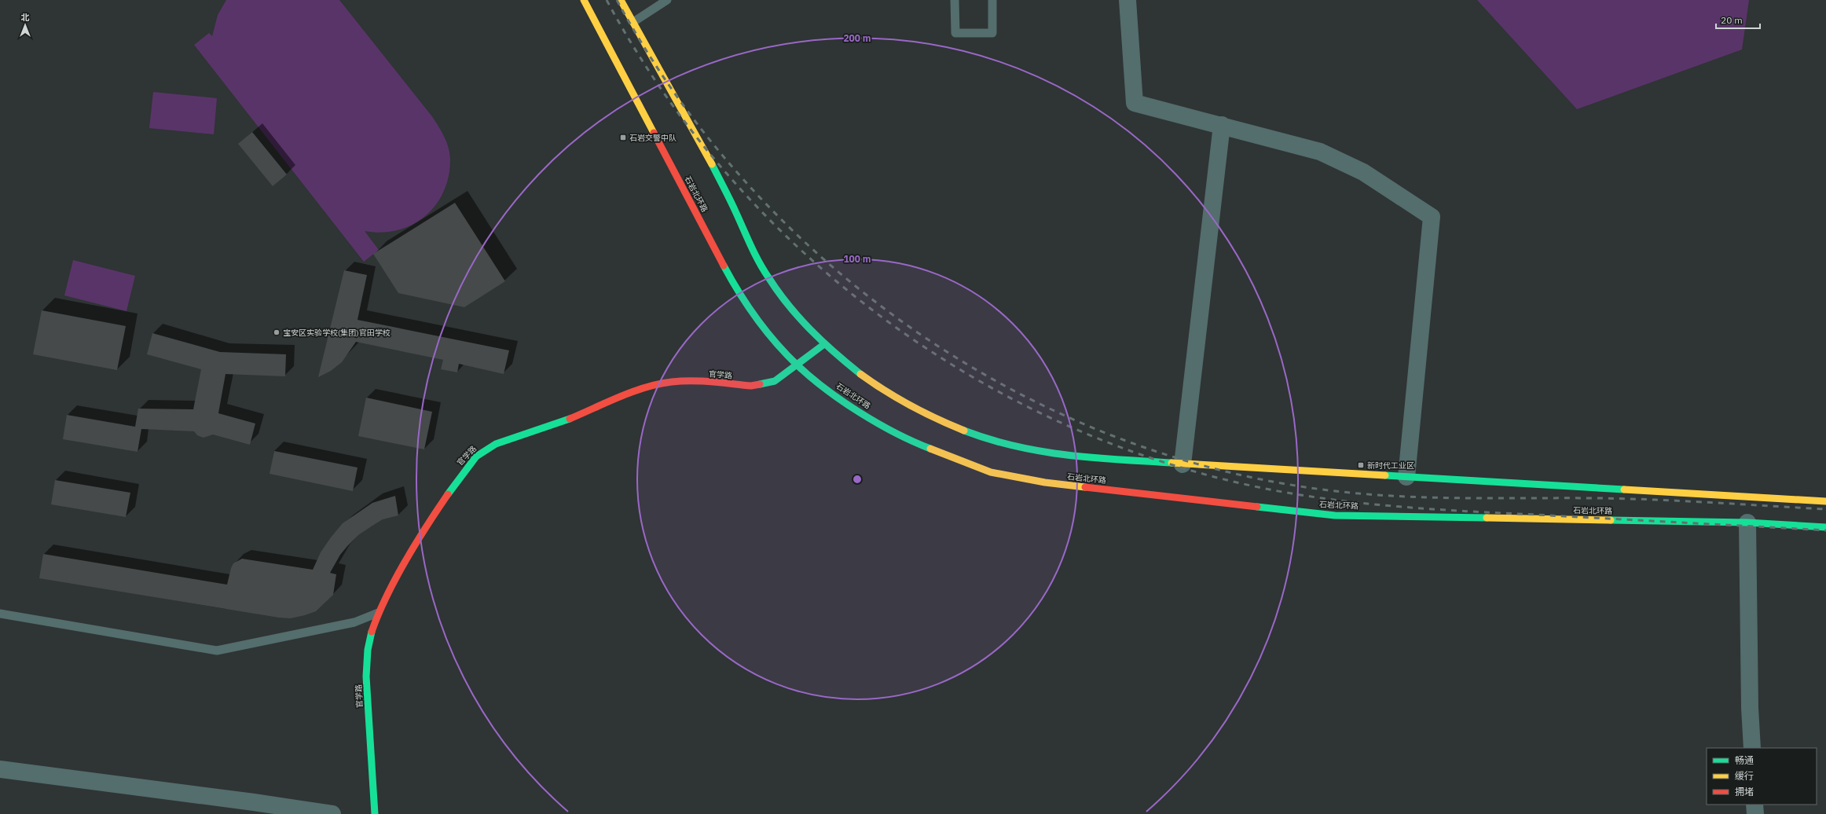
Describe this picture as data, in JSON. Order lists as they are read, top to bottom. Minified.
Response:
{"streets":{"main road":["石岩北环路","官学路"]},"crossings":[["石岩北环路","官学路"]],"places":{"transit":["石岩交警中队","新时代工业区"],"other":["宝安区实验学校(集团)官田学校"]},"legend":["畅通","缓行","拥堵"],"scale_bar":"20 m","north":"top","rings":["200 m","100 m"]}
